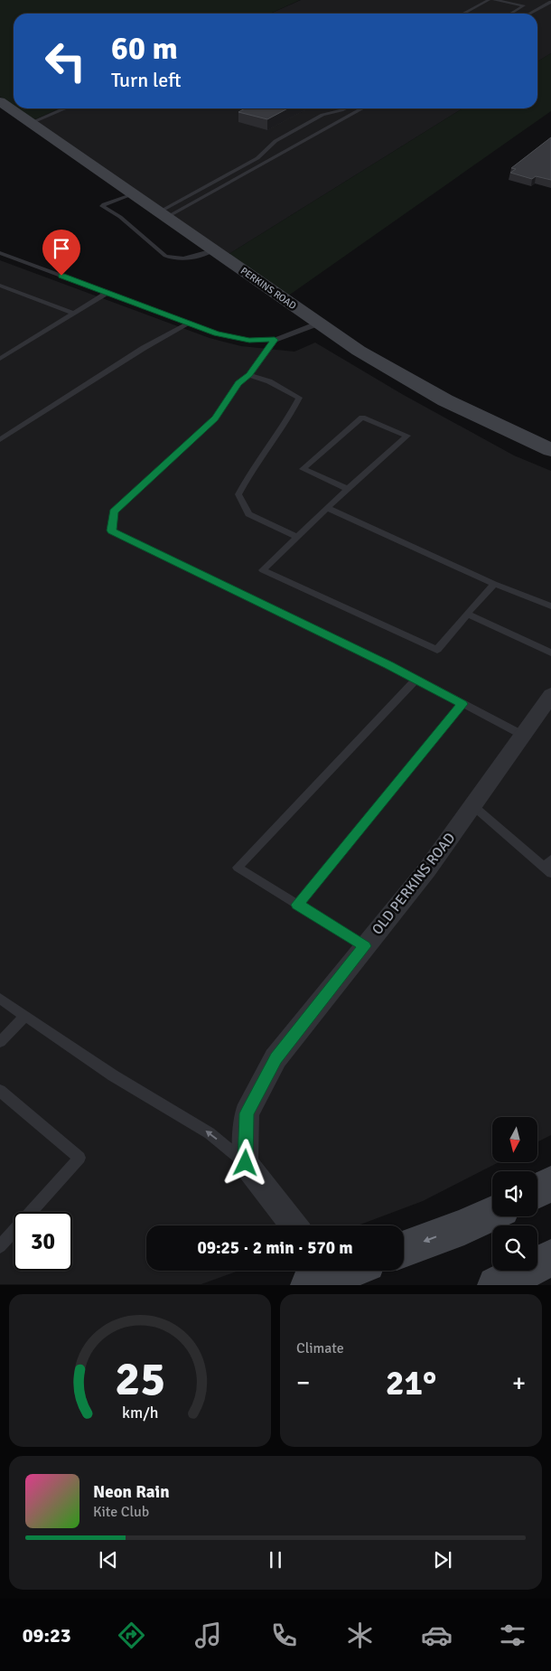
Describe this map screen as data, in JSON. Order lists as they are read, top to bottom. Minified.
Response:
{"streets":{"main road":["PERKINS ROAD"],"street":["OLD PERKINS ROAD"]},"north":"bottom","page":{"turn":["60 m","Turn left"],"limit":"30","trip":"09:25 · 2 min · 570 m","tile":"Climate","heat":["−","21°","+"],"song":["Neon Rain","Kite Club"],"tabs":"09:23","gauge":["25","km/h"]}}
